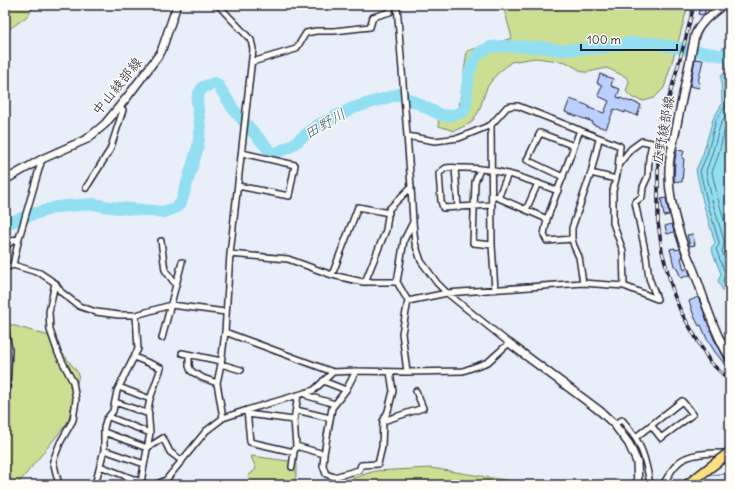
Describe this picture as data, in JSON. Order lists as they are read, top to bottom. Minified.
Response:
{"streets":{"main road":["中山綾部線","広野綾部線"]},"water":["田野川"],"scale_bar":"100 m"}
